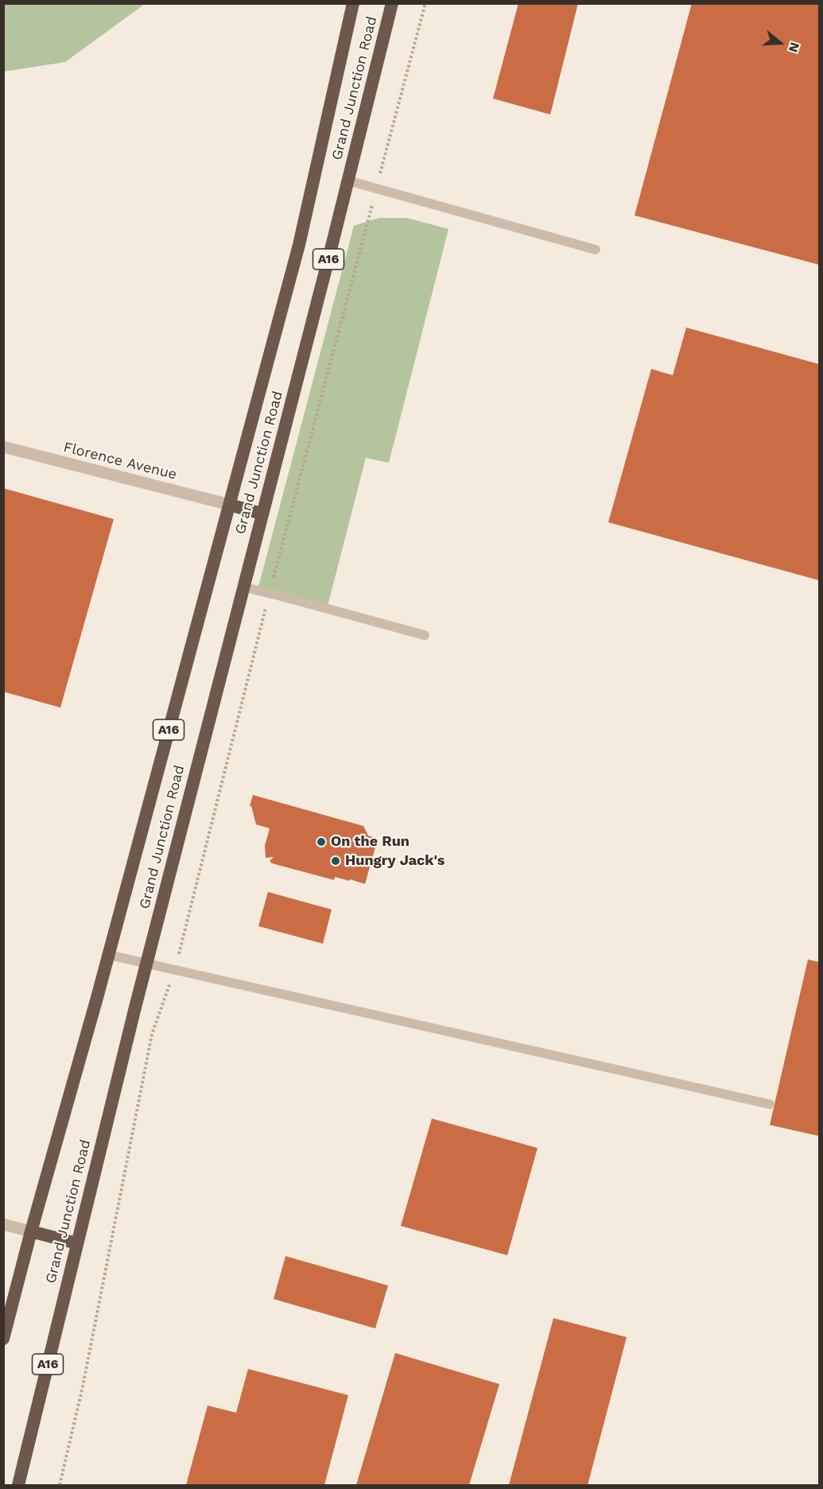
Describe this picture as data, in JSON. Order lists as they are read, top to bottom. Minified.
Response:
{"streets":{"highway":["Grand Junction Road","A16"],"street":["Florence Avenue"]},"crossings":[["Grand Junction Road","Florence Avenue"]],"places":["On the Run","Hungry Jack's"],"north":"right"}
